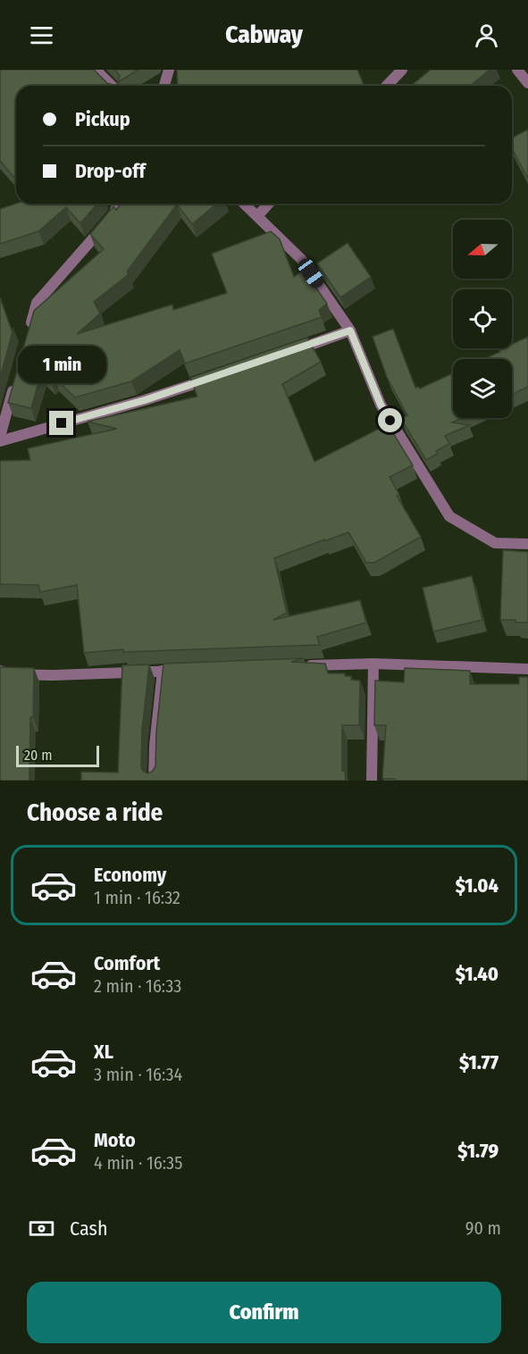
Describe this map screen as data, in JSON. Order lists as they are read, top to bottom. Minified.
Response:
{"scale_bar":"20 m","north":"left","page":{"header":"Cabway","banner":["Pickup","Drop-off"],"bubble":"1 min","scale":"20 m","heading":"Choose a ride","list":[{"name":"Economy","note":"1 min · 16:32","value":"$1.04"},{"name":"Comfort","note":"2 min · 16:33","value":"$1.40"},{"name":"XL","note":"3 min · 16:34","value":"$1.77"},{"name":"Moto","note":"4 min · 16:35","value":"$1.79"}],"pay":["Cash","90 m"],"buttons":"Confirm"}}
